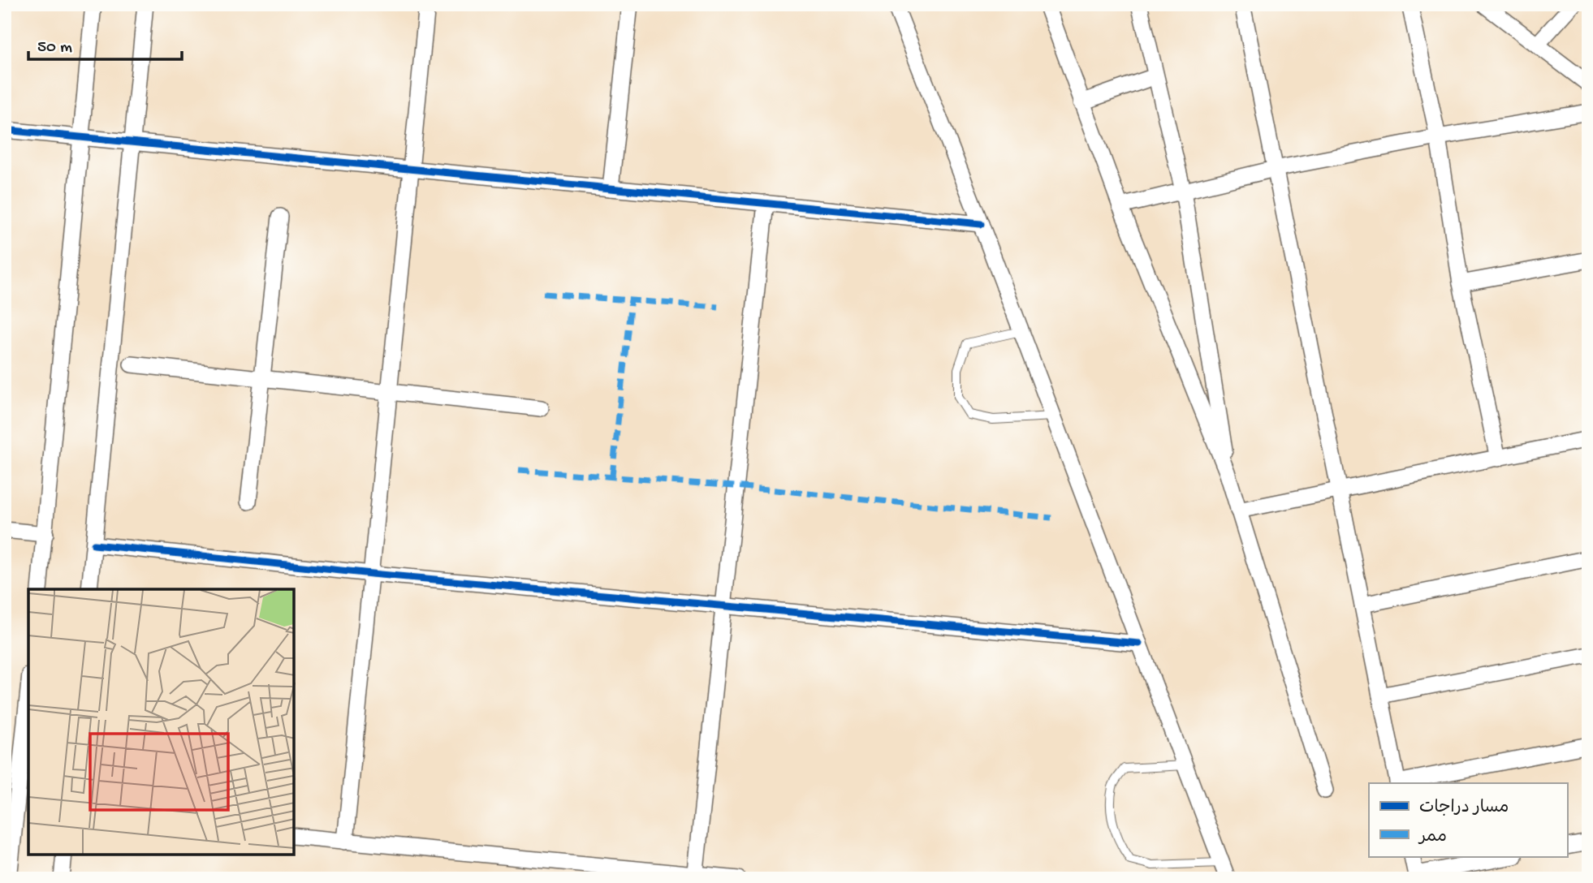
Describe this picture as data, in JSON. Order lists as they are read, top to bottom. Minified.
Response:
{"legend":["مسار دراجات","ممر"],"scale_bar":"50 m"}
